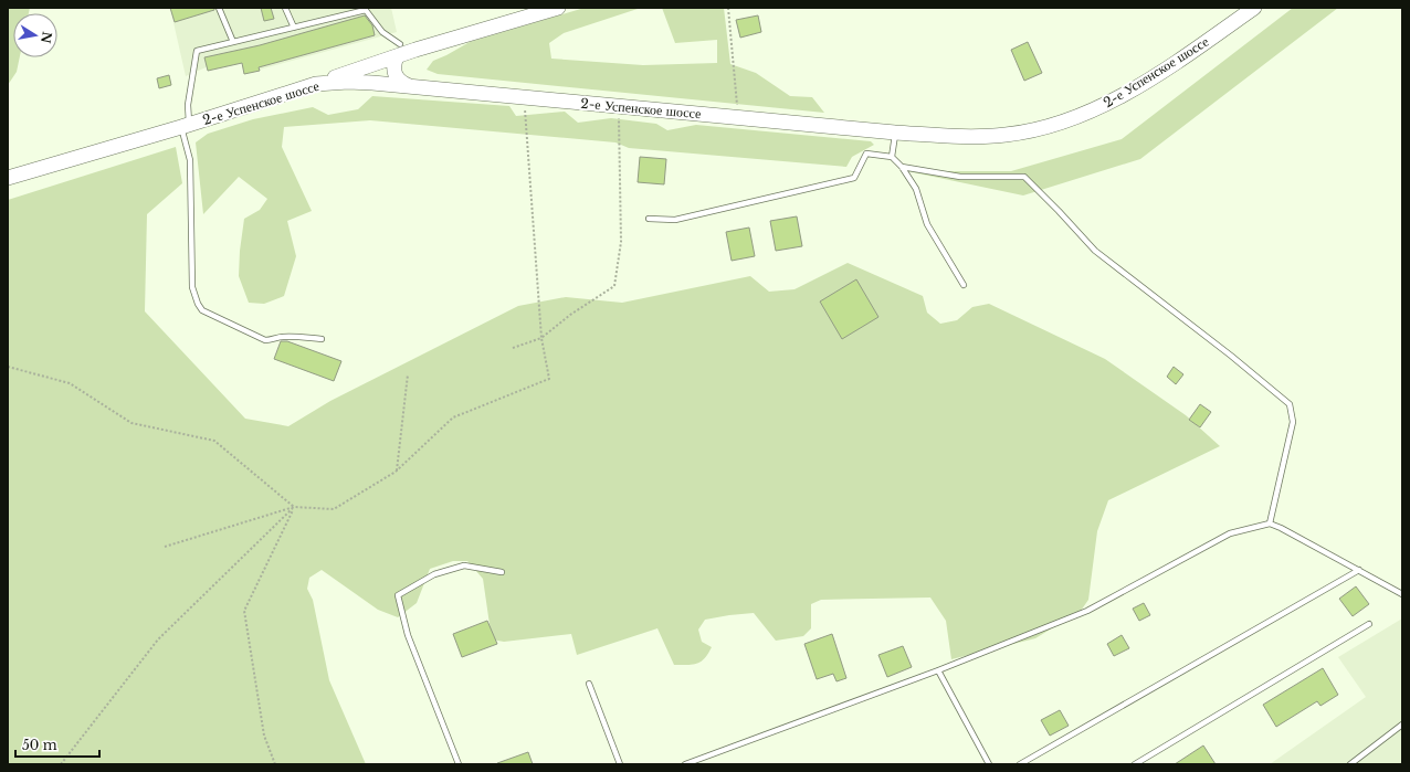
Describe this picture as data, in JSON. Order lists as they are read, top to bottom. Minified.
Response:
{"streets":{"main road":["2-е Успенское шоссе"]},"scale_bar":"50 m","north":"right"}
